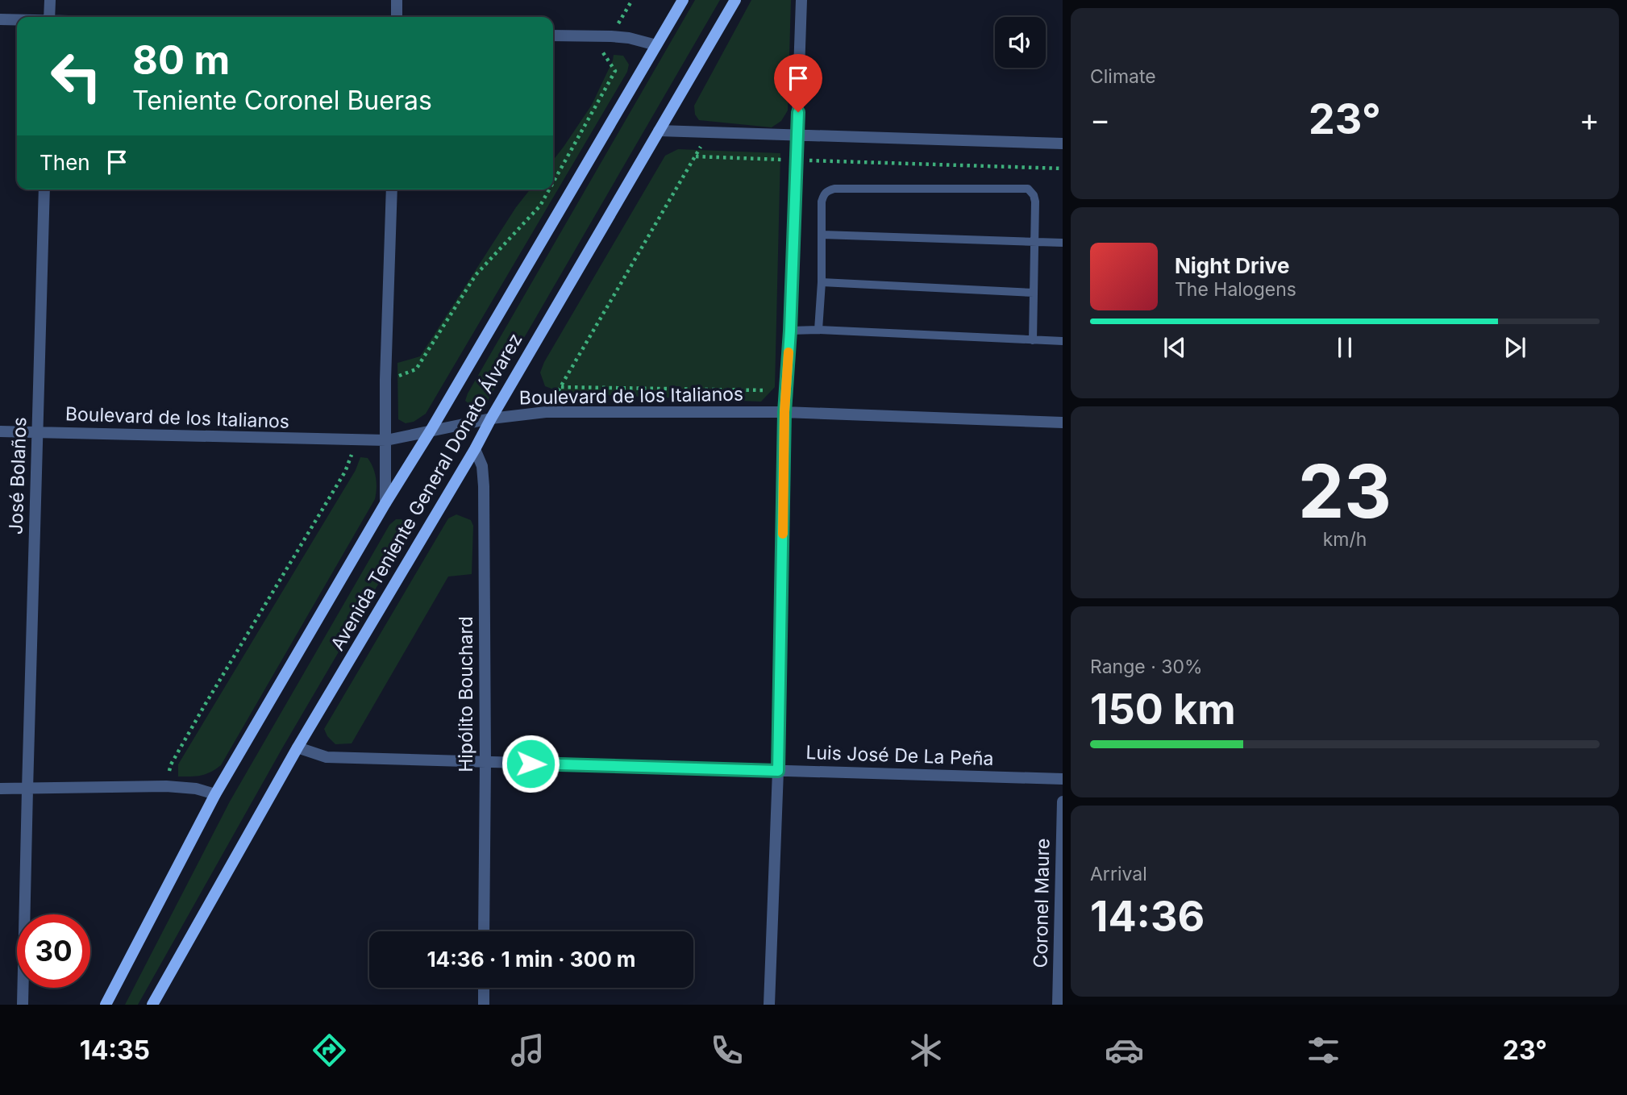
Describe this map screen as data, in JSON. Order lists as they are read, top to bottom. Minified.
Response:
{"streets":{"main road":["Avenida Teniente General Donato Álvarez"],"street":["Boulevard de los Italianos","José Bolaños","Hipólito Bouchard","Luis José De La Peña","Coronel Maure"]},"crossings":[["Boulevard de los Italianos","José Bolaños"],["Boulevard de los Italianos","Avenida Teniente General Donato Álvarez"],["Avenida Teniente General Donato Álvarez","Hipólito Bouchard"],["Avenida Teniente General Donato Álvarez","Luis José De La Peña"],["Hipólito Bouchard","Luis José De La Peña"]],"page":{"tile":["Climate",["23","km/h"],["Range · 30%","150 km"],["Arrival","14:36"]],"turn":["80 m","Teniente Coronel Bueras"],"heat":["−","23°","+"],"then":"Then","song":["Night Drive","The Halogens"],"limit":"30","trip":"14:36 · 1 min · 300 m","tabs":["14:35","23°"]}}
